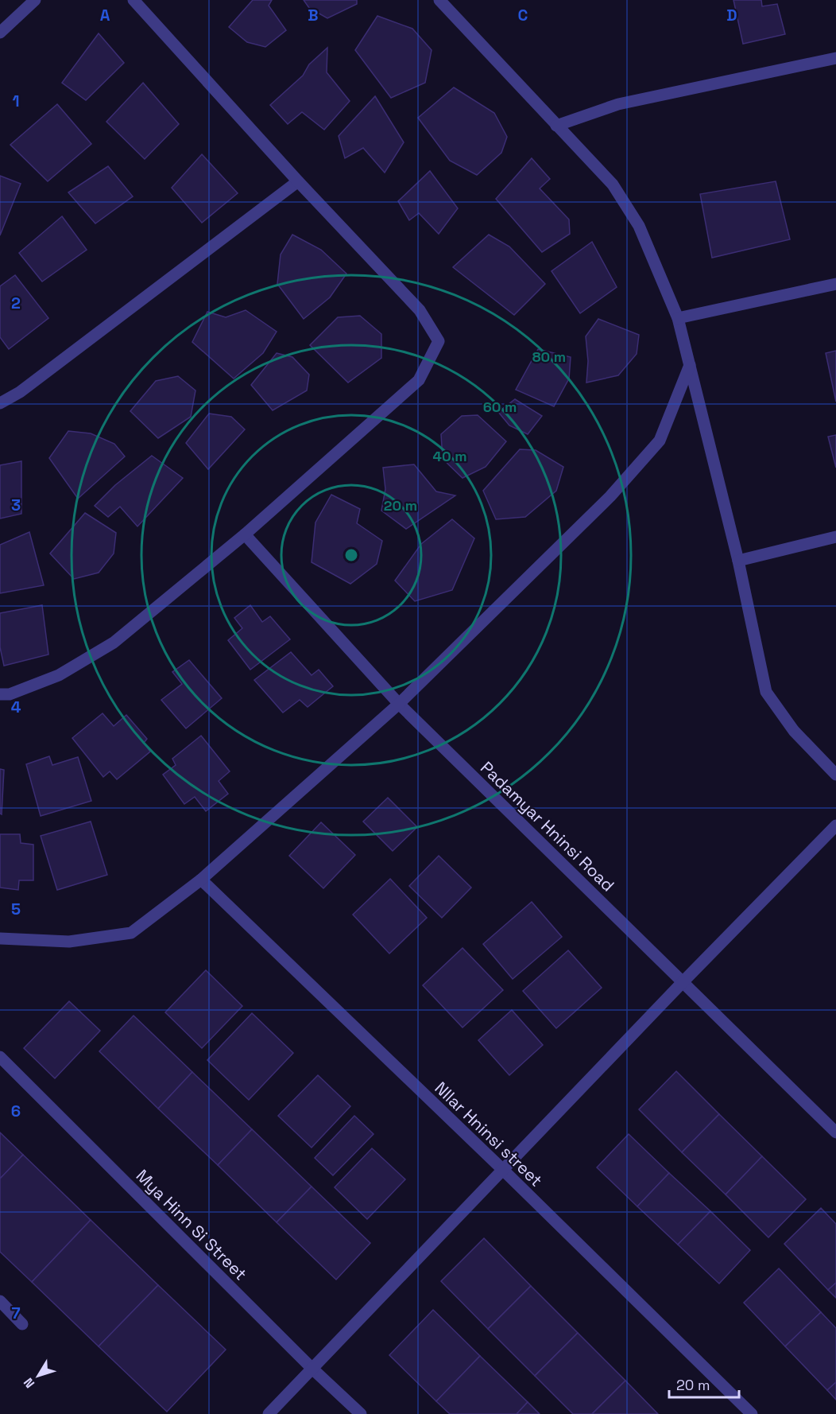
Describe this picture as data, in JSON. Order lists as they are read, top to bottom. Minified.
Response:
{"streets":{"street":["Padamyar Hninsi Road","NIlar Hninsi street","Mya Hinn Si Street"]},"scale_bar":"20 m","north":"bottom left","grid":{"columns":["A","B","C","D"],"rows":["1","2","3","4","5","6","7"]},"rings":["80 m","60 m","40 m","20 m"]}
